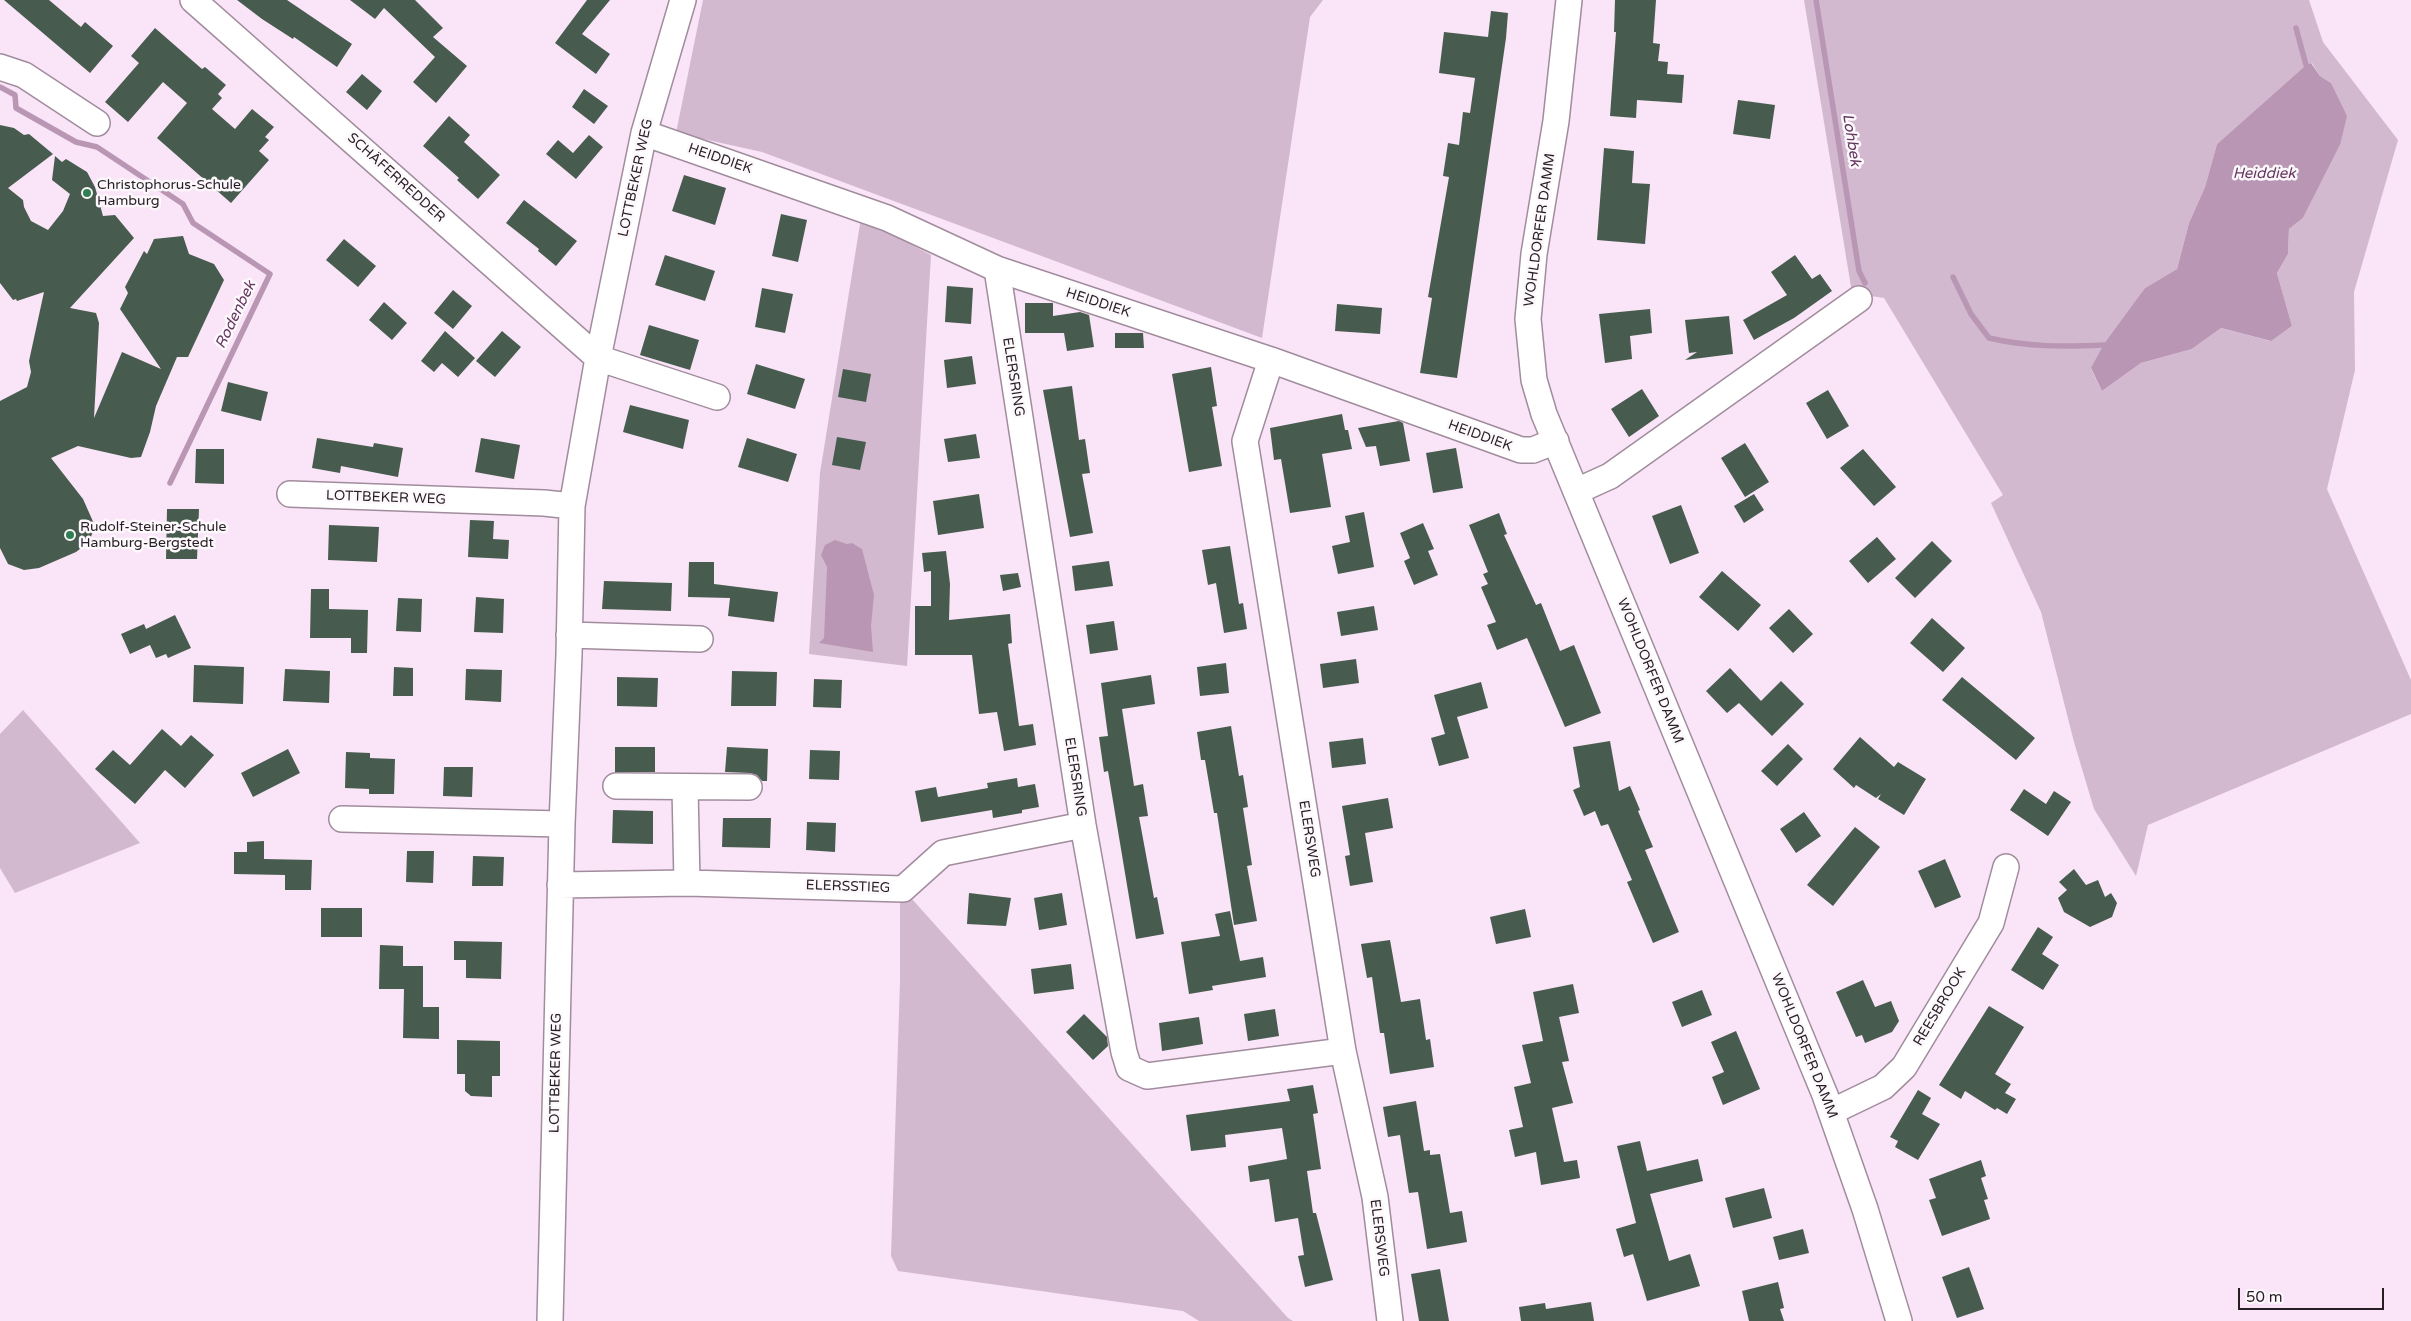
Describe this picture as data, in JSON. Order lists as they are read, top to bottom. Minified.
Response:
{"streets":{"street":["HEIDDIEK","SCHÄFERREDDER","LOTTBEKER WEG","WOHLDORFER DAMM","ELERSRING","ELERSWEG","ELERSSTIEG","REESBROOK"]},"crossings":[["HEIDDIEK","LOTTBEKER WEG"],["HEIDDIEK","WOHLDORFER DAMM"],["HEIDDIEK","ELERSRING"],["HEIDDIEK","ELERSWEG"],["SCHÄFERREDDER","LOTTBEKER WEG"],["LOTTBEKER WEG","ELERSSTIEG"],["WOHLDORFER DAMM","REESBROOK"],["ELERSRING","ELERSWEG"],["ELERSRING","ELERSSTIEG"]],"water":["Lohbek","Heiddiek","Rodenbek"],"places":["Christophorus-Schule Hamburg","Rudolf-Steiner-Schule Hamburg-Bergstedt"],"scale_bar":"50 m"}
